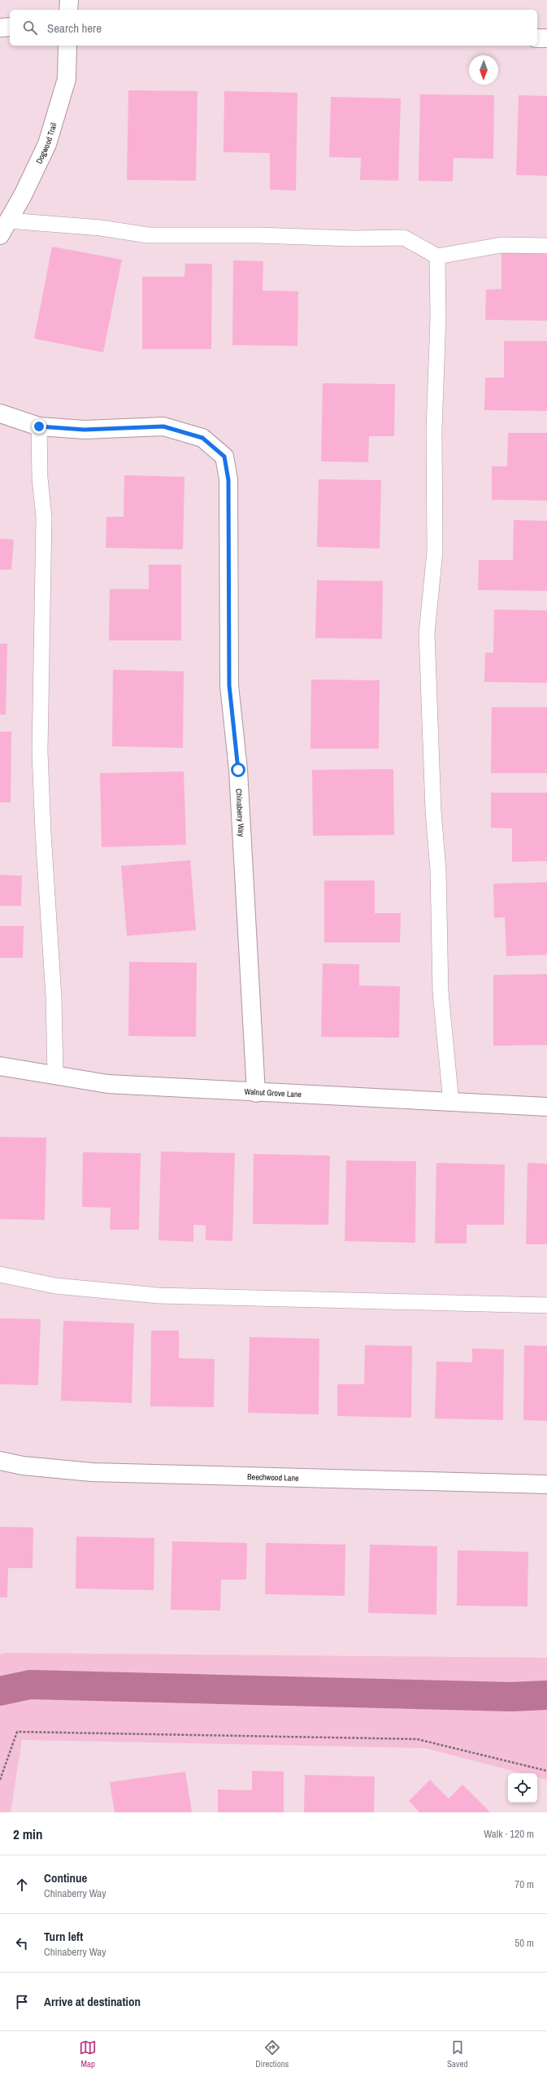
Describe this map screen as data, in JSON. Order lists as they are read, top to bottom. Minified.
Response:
{"streets":{"street":["Dogwood Trail","Chinaberry Way","Walnut Grove Lane","Beechwood Lane"]},"crossings":[["Chinaberry Way","Walnut Grove Lane"]],"north":"bottom","page":{"search":"Search here","heading":["2 min","Walk · 120 m"],"list":[["Continue","Chinaberry Way","70 m"],["Turn left","Chinaberry Way","50 m"],"Arrive at destination"],"nav":["Map","Directions","Saved"]}}
